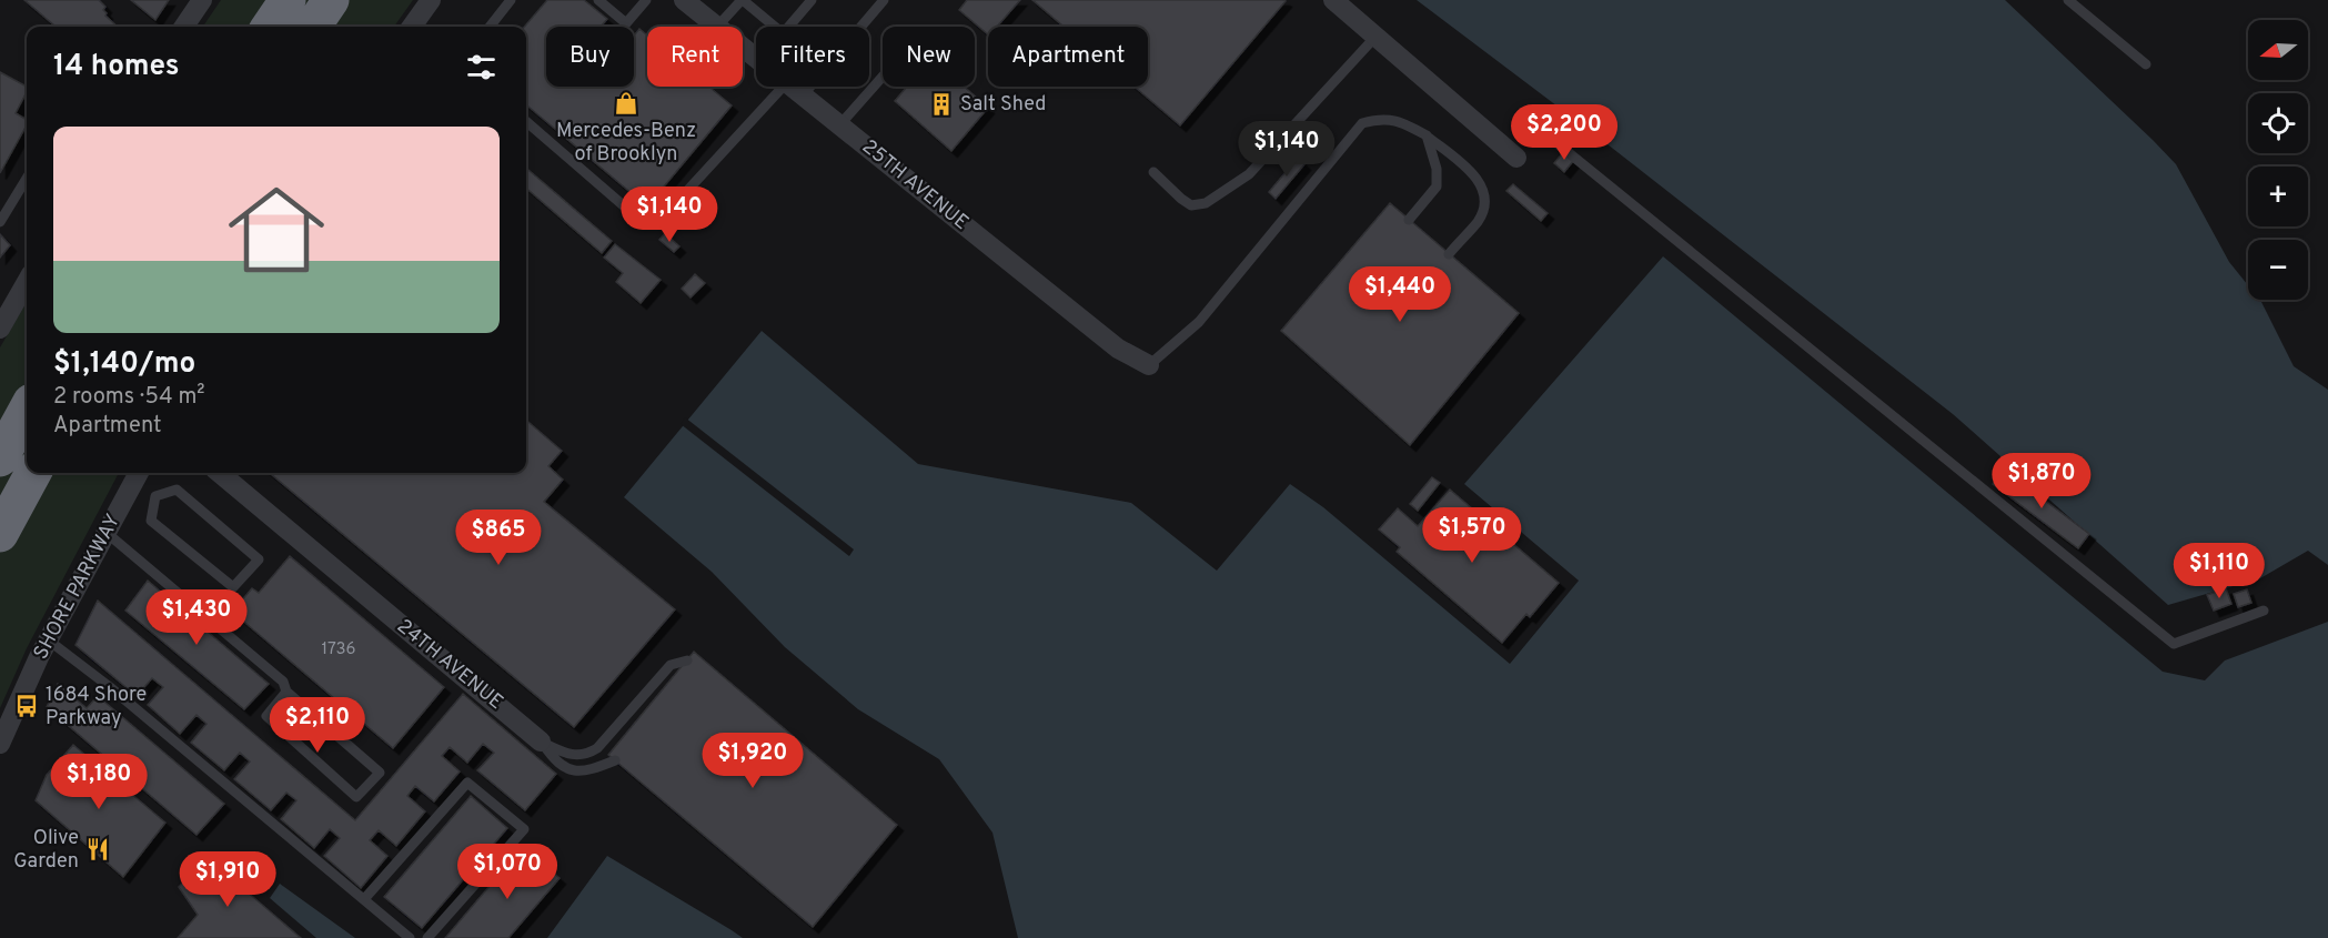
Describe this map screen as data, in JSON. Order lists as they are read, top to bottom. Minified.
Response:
{"streets":{"street":["25TH AVENUE","SHORE PARKWAY","24TH AVENUE"]},"places":{"shop":["Mercedes-Benz of Brooklyn"],"building":["Salt Shed"],"bus stop":["1684 Shore Parkway"],"restaurant":["Olive Garden"]},"house_numbers":["1736"],"north":"left","page":{"map_buttons":["+","−"],"chip":["Buy","Rent","Filters","New","Apartment"],"heading":"14 homes","price":["$2,200","$1,140","$1,140","$1,440","$1,870","$1,570","$865","$1,110","$1,430","$2,110","$1,920","$1,180","$1,070","$1,910"],"list":[{"name":"$1,140/mo","note":"2 rooms · 54 m² · Apartment"}]}}
